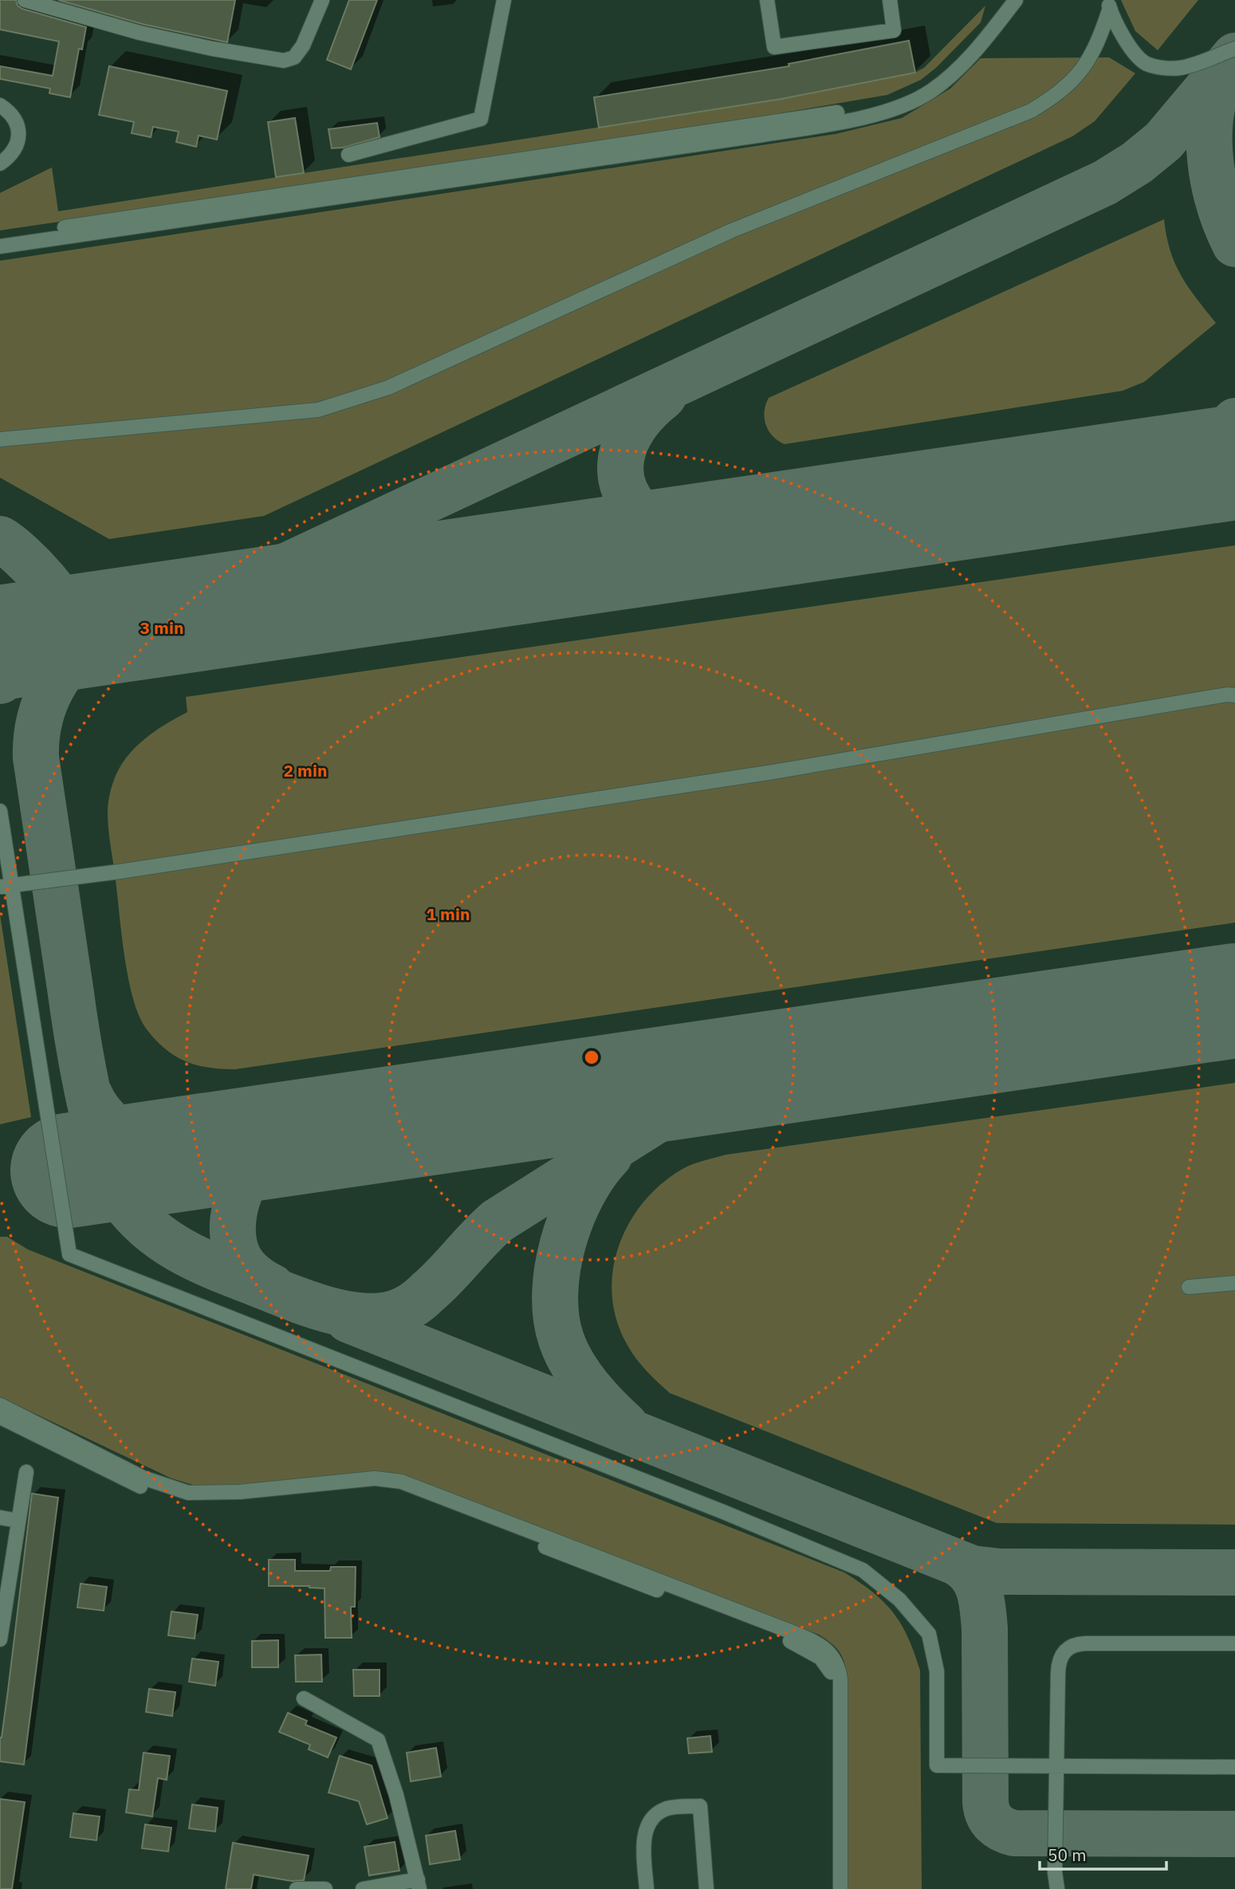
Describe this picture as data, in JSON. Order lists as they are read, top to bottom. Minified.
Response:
{"scale_bar":"50 m","rings":["3 min","2 min","1 min"]}
